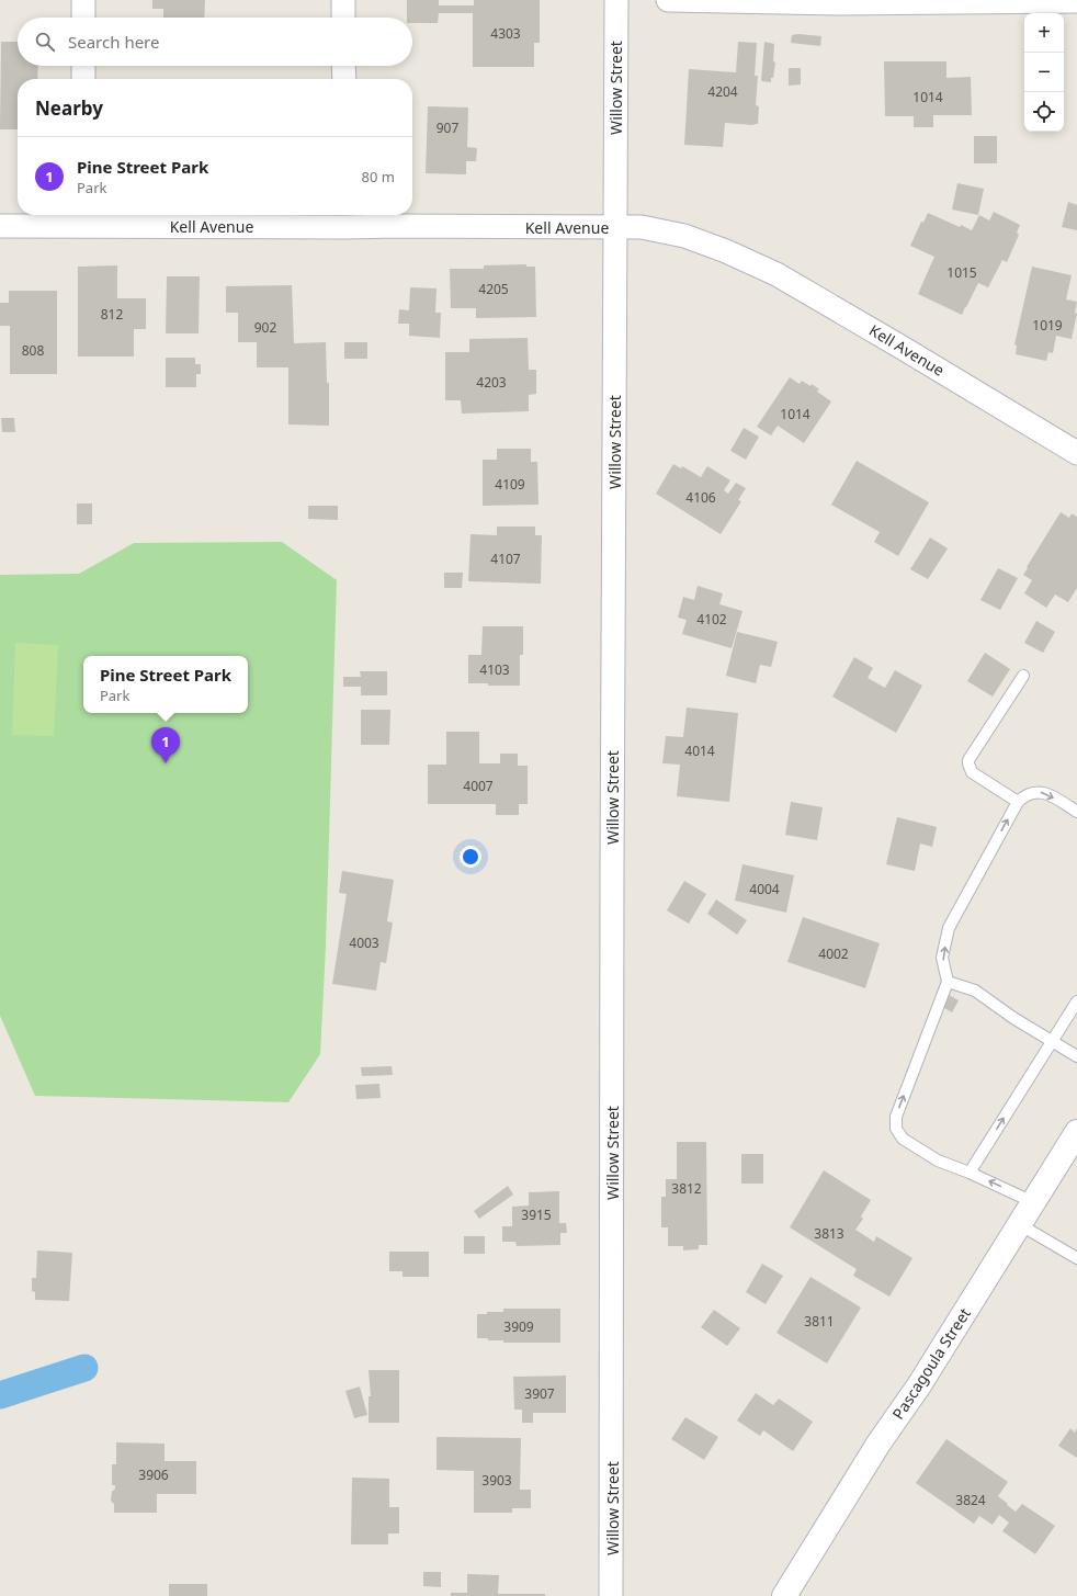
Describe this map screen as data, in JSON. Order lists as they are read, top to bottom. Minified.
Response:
{"streets":{"street":["Willow Street","Kell Avenue","Pascagoula Street"]},"crossings":[["Willow Street","Kell Avenue"]],"house_numbers":["4303","4204","1014","907","1015","4205","812","1019","902","808","4203","1014","4109","4106","4107","4102","4103","4014","4007","4004","4003","4002","3812","3915","3813","3811","3909","3907","3906","3903","3824"],"page":{"map_buttons":["+","−"],"search":"Search here","heading":"Nearby","list":[{"mark":"1","name":"Pine Street Park","note":"Park","value":"80 m"}],"popup":["Pine Street Park","Park"],"pins":"1"}}
